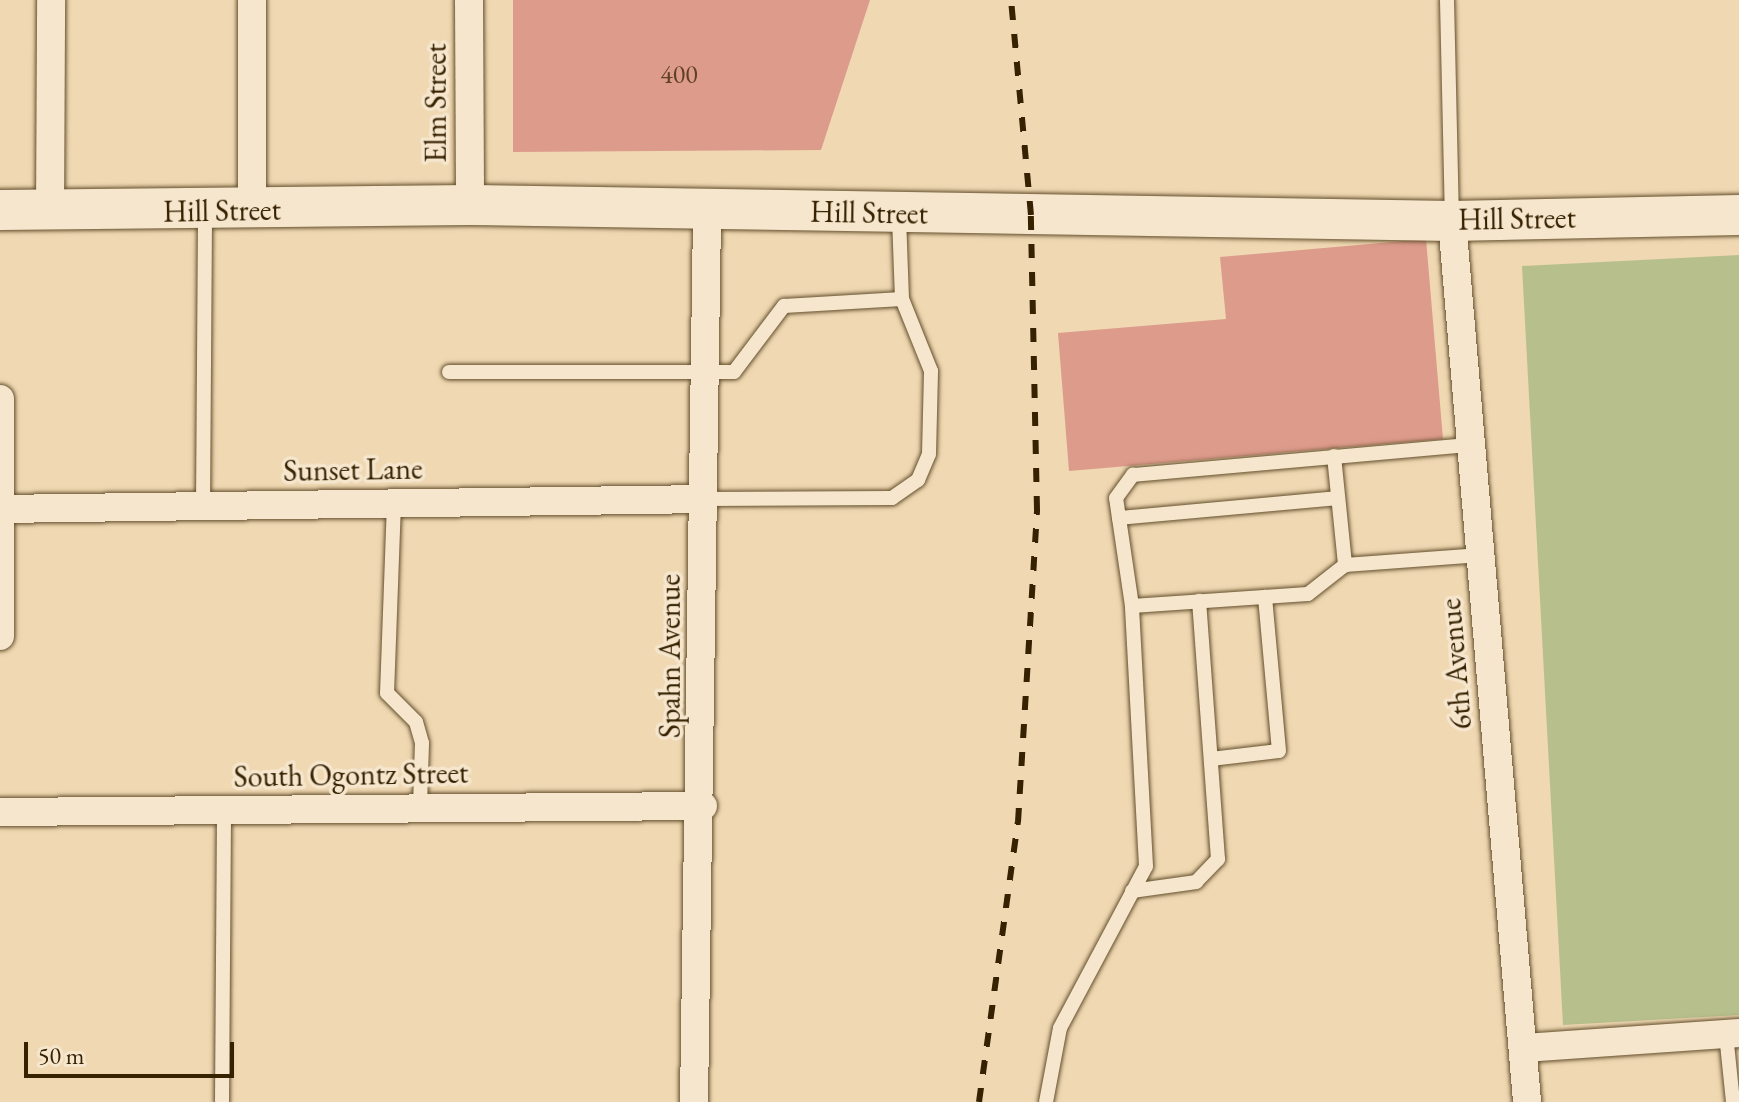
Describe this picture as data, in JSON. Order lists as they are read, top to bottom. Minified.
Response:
{"streets":{"main road":["Hill Street"],"street":["Elm Street","Sunset Lane","Spahn Avenue","6th Avenue","South Ogontz Street"]},"crossings":[["Elm Street","Hill Street"],["Hill Street","Spahn Avenue"],["Hill Street","6th Avenue"],["Sunset Lane","Spahn Avenue"],["Spahn Avenue","South Ogontz Street"]],"house_numbers":["400"],"scale_bar":"50 m"}
